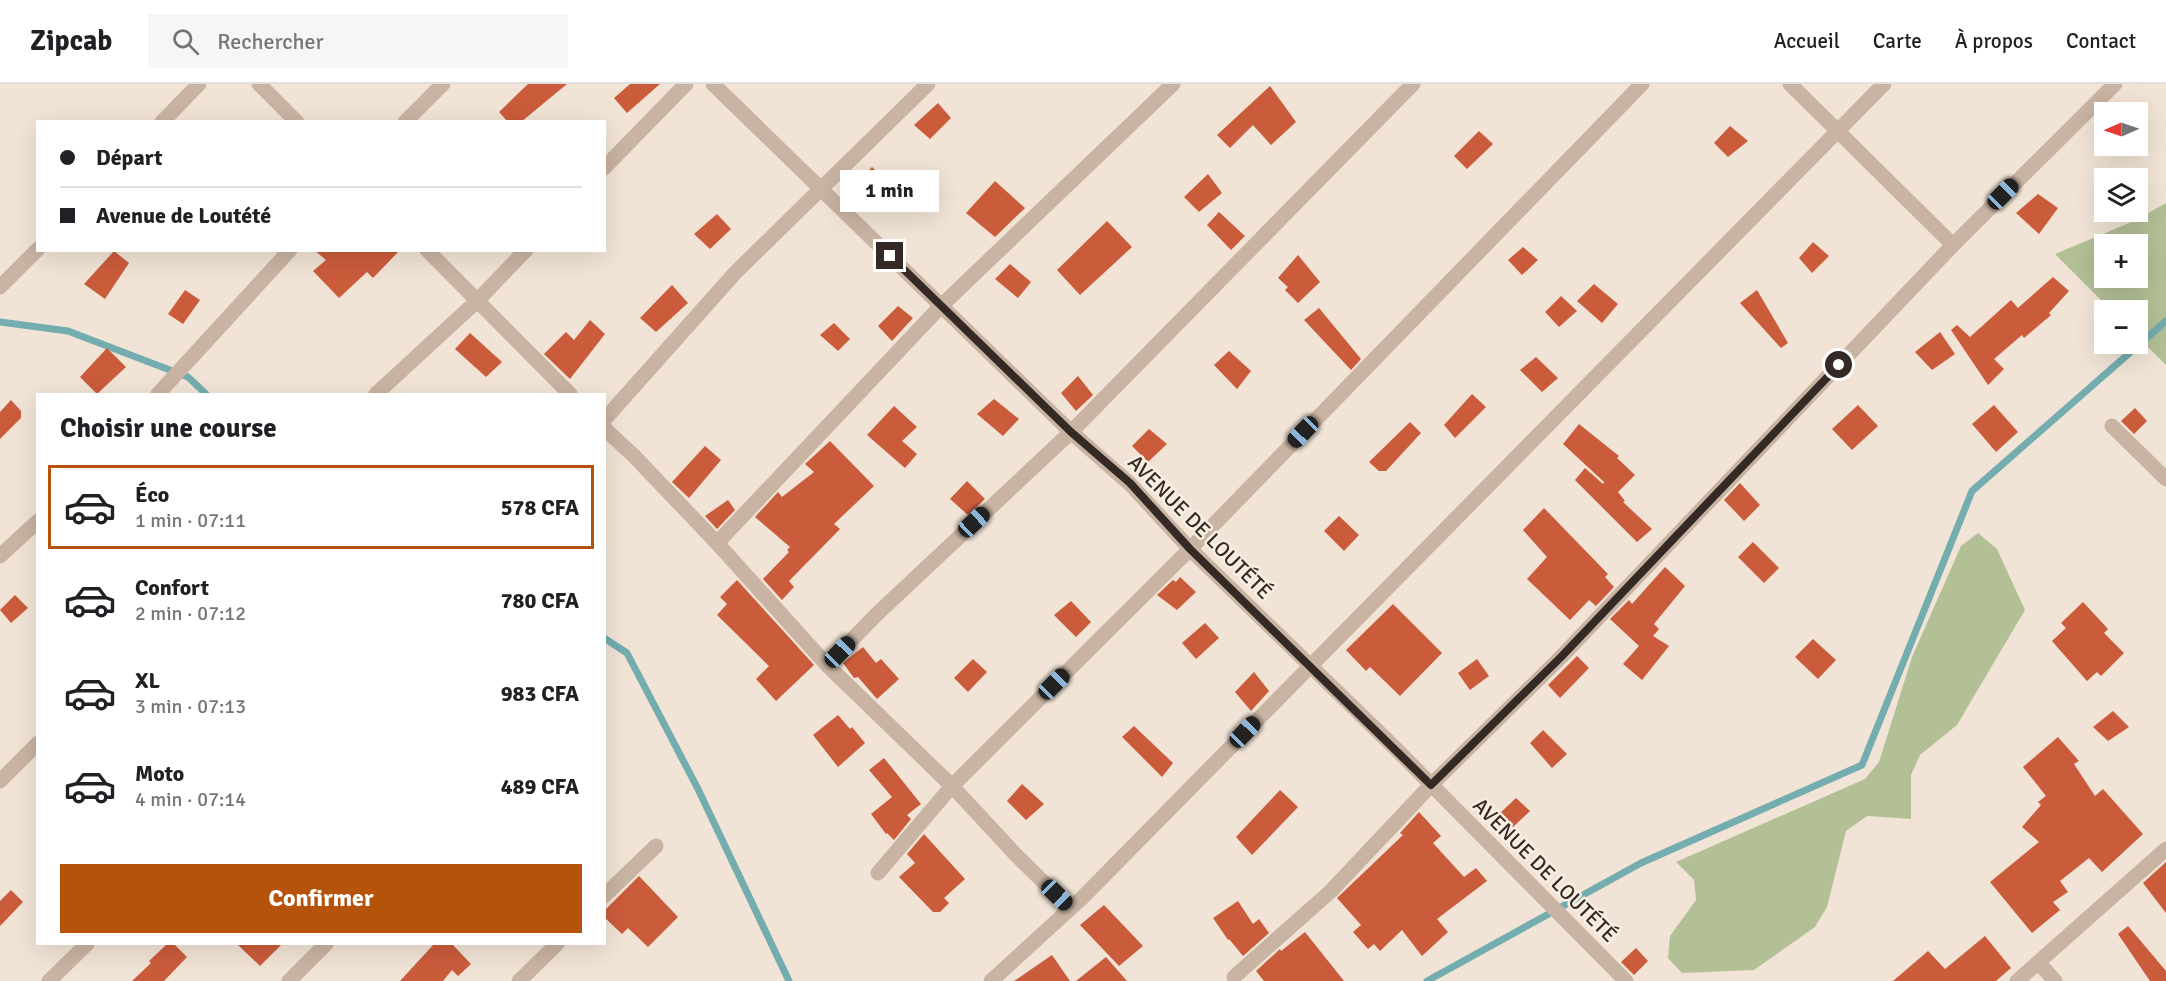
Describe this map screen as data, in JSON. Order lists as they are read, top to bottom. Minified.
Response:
{"streets":{"street":["AVENUE DE LOUTÉTÉ"]},"north":"left","page":{"header":"Zipcab","search":"Rechercher","nav":["Accueil","Carte","À propos","Contact"],"map_buttons":["+","−"],"banner":["Départ","Avenue de Loutété"],"bubble":"1 min","heading":"Choisir une course","list":[{"name":"Éco","note":"1 min · 07:11","value":"578 CFA"},{"name":"Confort","note":"2 min · 07:12","value":"780 CFA"},{"name":"XL","note":"3 min · 07:13","value":"983 CFA"},{"name":"Moto","note":"4 min · 07:14","value":"489 CFA"}],"buttons":"Confirmer"}}
